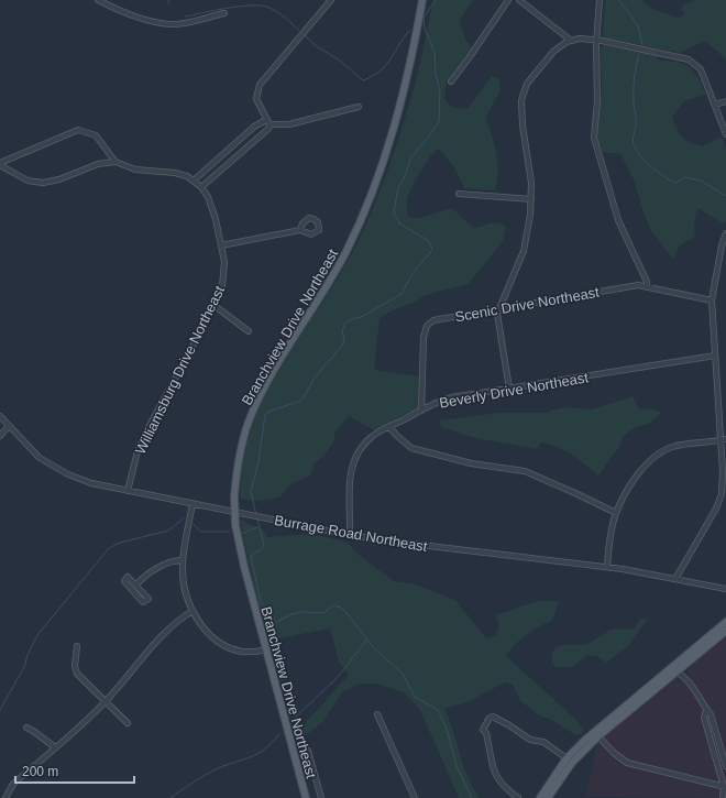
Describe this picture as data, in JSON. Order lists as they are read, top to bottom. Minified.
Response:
{"streets":{"main road":["Branchview Drive Northeast"],"street":["Scenic Drive Northeast","Williamsburg Drive Northeast","Beverly Drive Northeast","Burrage Road Northeast"]},"crossings":[["Scenic Drive Northeast","Beverly Drive Northeast"],["Williamsburg Drive Northeast","Burrage Road Northeast"],["Beverly Drive Northeast","Burrage Road Northeast"]],"scale_bar":"200 m"}
